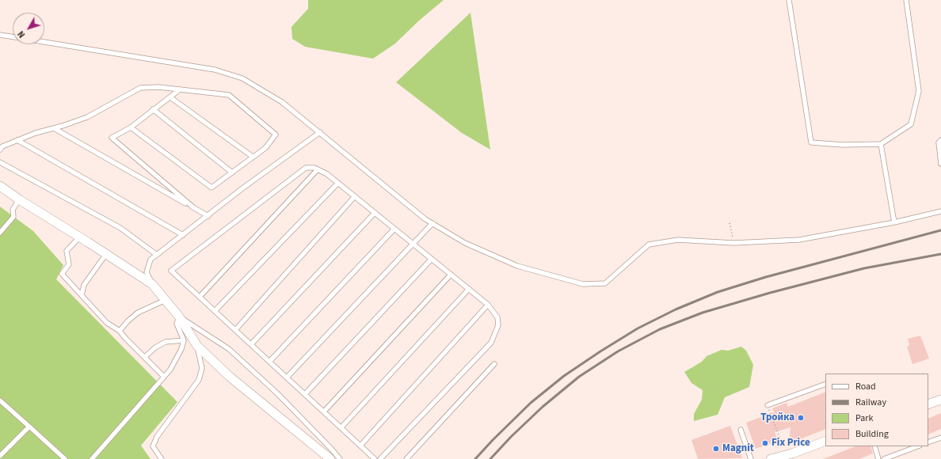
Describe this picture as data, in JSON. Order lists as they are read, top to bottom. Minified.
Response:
{"places":["Тройка","Fix Price","Magnit"],"legend":["Road","Railway","Park","Building"],"north":"bottom left"}
